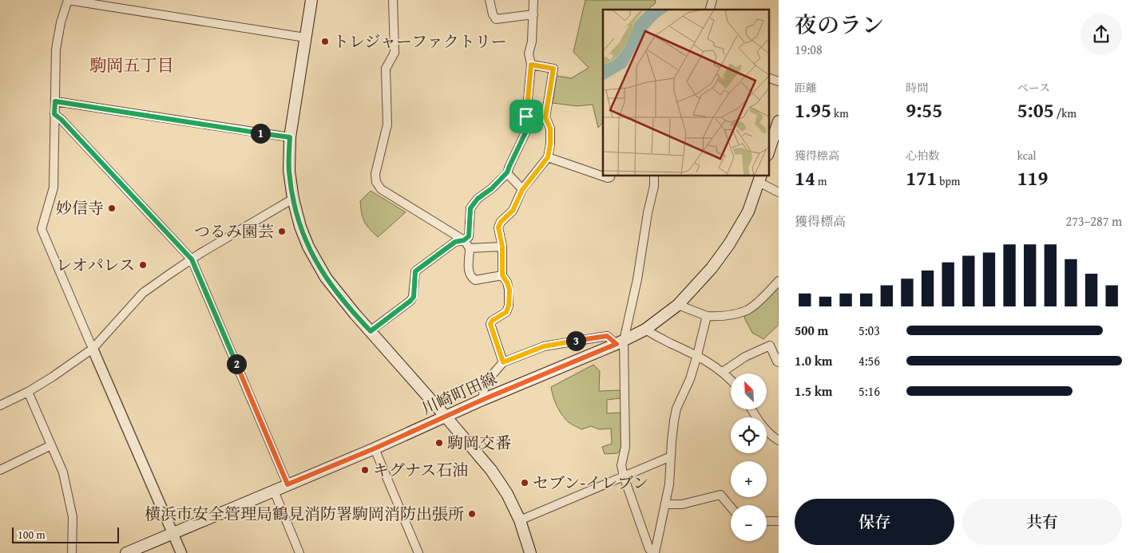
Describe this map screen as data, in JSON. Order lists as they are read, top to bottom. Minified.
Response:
{"streets":{"main road":["川崎町田線"]},"districts":["駒岡五丁目"],"places":["トレジャーファクトリー","妙信寺","つるみ園芸","レオパレス","駒岡交番","キグナス石油","セブン-イレブン","横浜市安全管理局鶴見消防署駒岡消防出張所"],"scale_bar":"100 m","north":"top left","page":{"heading":["夜のラン","19:08"],"stats":[["距離","1.95 km"],["時間","9:55"],["ペース","5:05 /km"],["獲得標高","14 m"],["心拍数","171 bpm"],["kcal","119"]],"pins":["1","3","2"],"chart":["獲得標高","273–287 m"],"list":[{"name":"500 m","note":"5:03"},{"name":"1.0 km","note":"4:56"},{"name":"1.5 km","note":"5:16"}],"map_buttons":["+","−"],"buttons":["保存","共有"],"scale":"100 m"}}
